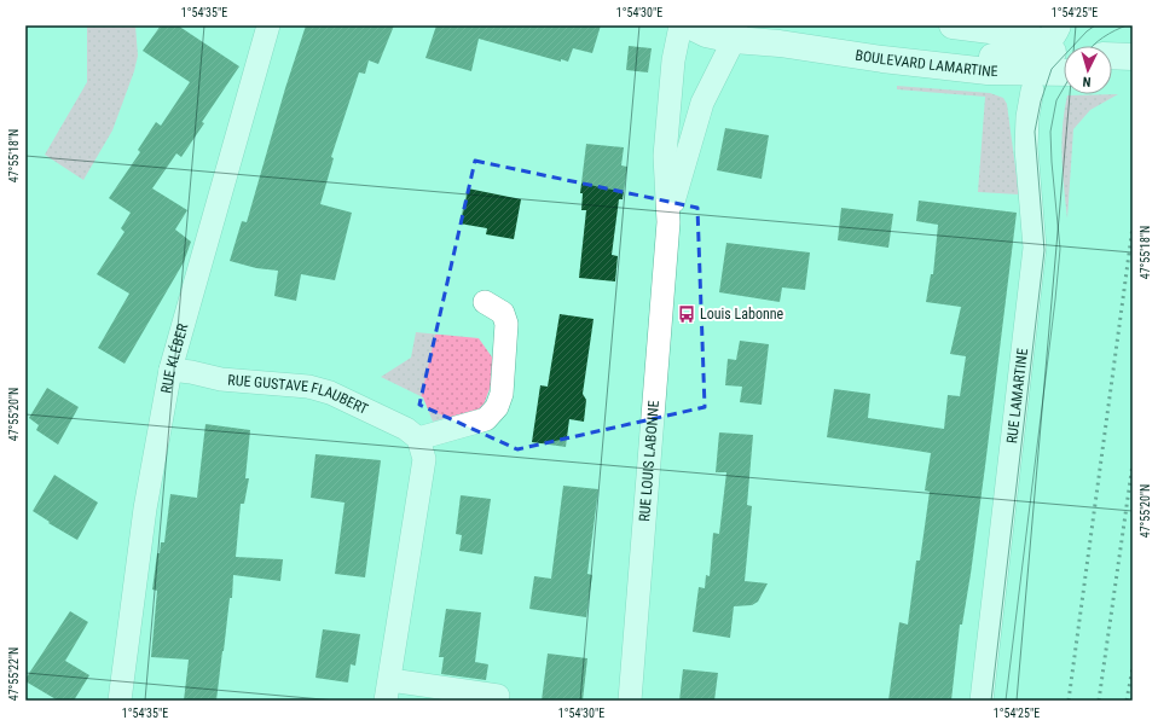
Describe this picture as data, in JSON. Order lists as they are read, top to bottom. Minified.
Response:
{"streets":{"street":["BOULEVARD LAMARTINE","RUE KLÉBER","RUE GUSTAVE FLAUBERT","RUE LAMARTINE","RUE LOUIS LABONNE"]},"crossings":[["BOULEVARD LAMARTINE","RUE LOUIS LABONNE"],["RUE KLÉBER","RUE GUSTAVE FLAUBERT"]],"places":{"bus stop":["Louis Labonne"]},"north":"bottom","coordinates":["1°54'35\"E","1°54'30\"E","1°54'25\"E","47°55'18\"N","47°55'20\"N","47°55'22\"N"]}
